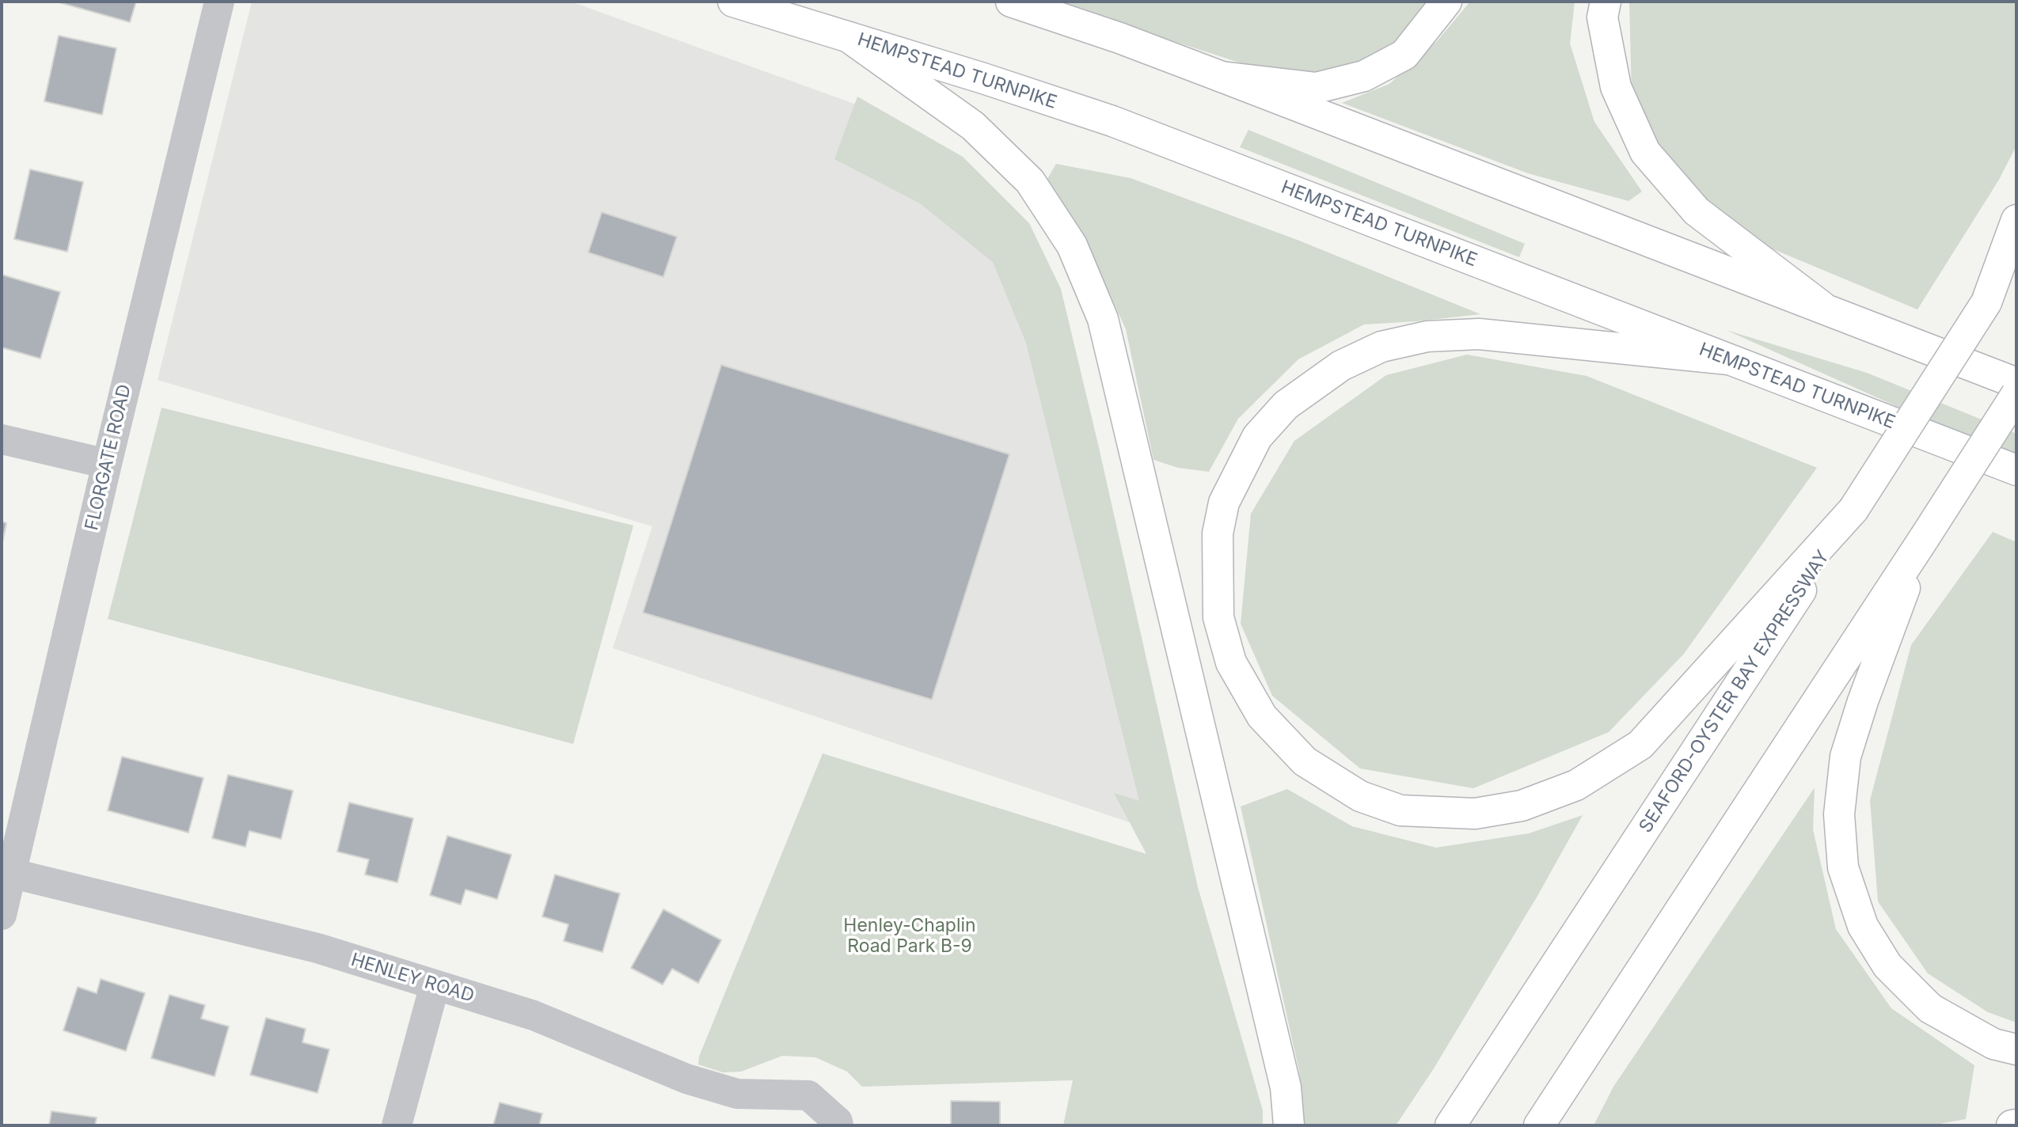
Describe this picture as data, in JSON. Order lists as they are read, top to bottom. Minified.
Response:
{"streets":{"main road":["HEMPSTEAD TURNPIKE","SEAFORD-OYSTER BAY EXPRESSWAY"],"street":["FLORGATE ROAD","HENLEY ROAD"]},"crossings":[["FLORGATE ROAD","HENLEY ROAD"]],"parks":["Henley-Chaplin Road Park B-9"]}
